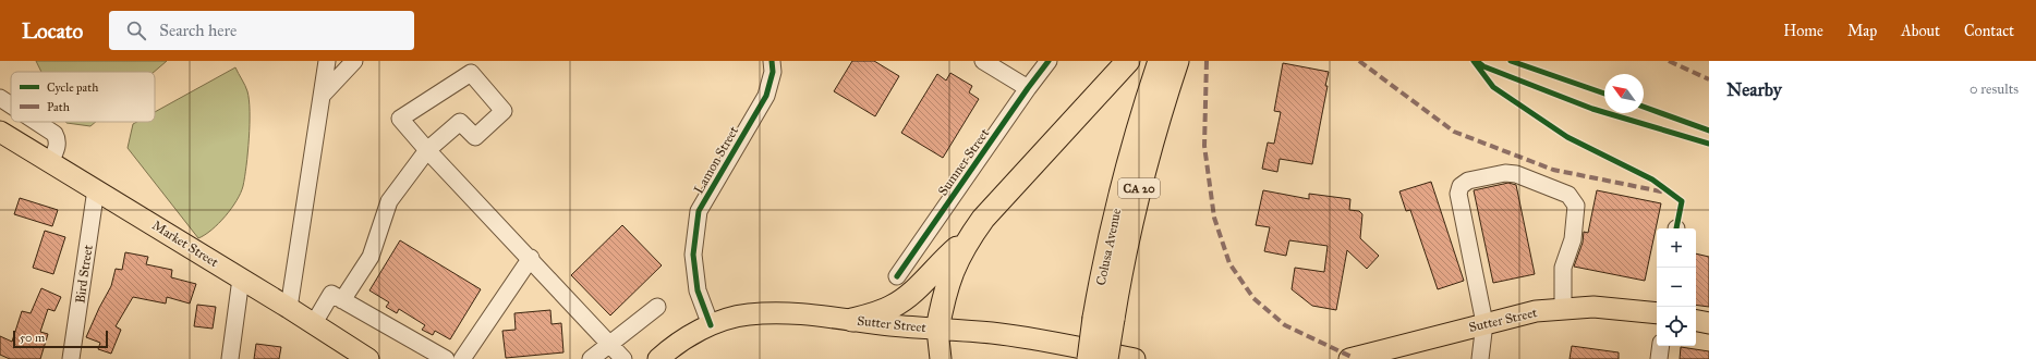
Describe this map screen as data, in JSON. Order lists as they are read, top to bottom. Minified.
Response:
{"streets":{"highway":["CA 20","Colusa Avenue"],"main road":["Market Street","Sutter Street"],"street":["Lamon Street","Sumner Street","Bird Street"]},"crossings":[["Lamon Street","Sutter Street"],["Market Street","Bird Street"]],"legend":["Cycle path","Path"],"scale_bar":"50 m","north":"top left","page":{"header":"Locato","search":"Search here","nav":["Home","Map","About","Contact"],"heading":["Nearby","0 results"],"map_buttons":["+","−"],"scale":"50 m"}}
